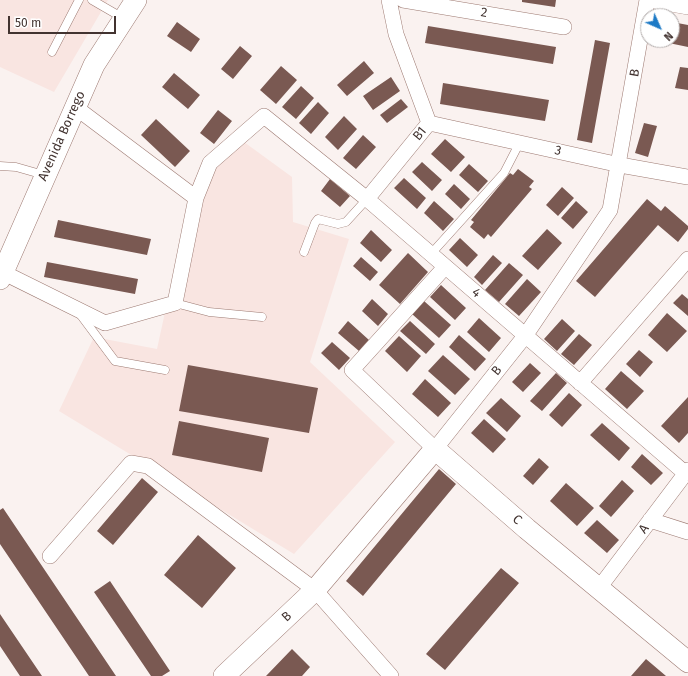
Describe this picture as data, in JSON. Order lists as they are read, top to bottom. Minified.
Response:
{"streets":{"street":["2","B","B1","Avenida Borrego","3","4","C","A"]},"crossings":[["B","3"],["B","4"],["B","C"],["B1","3"],["B1","4"],["4","C"],["4","A"],["C","A"]],"scale_bar":"50 m","north":"bottom right"}
